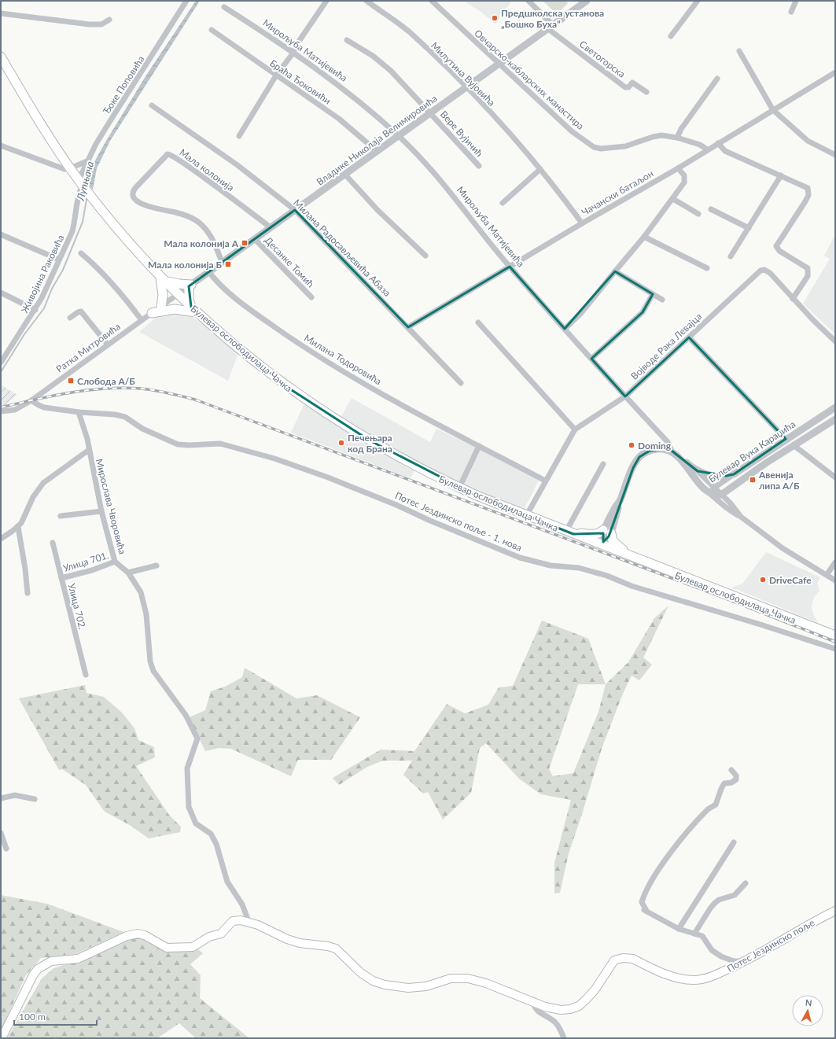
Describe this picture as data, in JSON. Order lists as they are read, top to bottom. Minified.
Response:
{"streets":{"main road":["Булевар ослободилаца Чачка","Потес Јездинско поље"],"street":["Мирољуба Матијевића","Светогорска","Милутина Вујовића","Овчарско-кабларских манастира","Браћа Ђоковићи","Ђоке Поповића","Вере Вујичић","Владике Николаја Велимировића","Мала колонија","Чачански батаљон","Милана Радосављевића Абаза","Десанке Томић","Живојина Раковића","Војводе Рака Левајца","Ратка Митровића","Милана Тодоровића","Булевар Вука Караџића","Мирослава Чворовића","Потес Јездинско поље - 1. нова","Улица 701.","Улица 702."]},"crossings":[["Мирољуба Матијевића","Владике Николаја Велимировића"],["Мирољуба Матијевића","Чачански батаљон"],["Мирољуба Матијевића","Војводе Рака Левајца"],["Мирољуба Матијевића","Булевар Вука Караџића"],["Светогорска","Владике Николаја Велимировића"],["Милутина Вујовића","Владике Николаја Велимировића"],["Милутина Вујовића","Чачански батаљон"],["Овчарско-кабларских манастира","Владике Николаја Велимировића"],["Браћа Ђоковићи","Владике Николаја Велимировића"],["Ђоке Поповића","Живојина Раковића"],["Ђоке Поповића","Булевар ослободилаца Чачка"],["Вере Вујичић","Владике Николаја Велимировића"],["Владике Николаја Велимировића","Мала колонија"],["Владике Николаја Велимировића","Милана Радосављевића Абаза"],["Владике Николаја Велимировића","Десанке Томић"],["Владике Николаја Велимировића","Ратка Митровића"],["Владике Николаја Велимировића","Булевар ослободилаца Чачка"],["Владике Николаја Велимировића","Милана Тодоровића"],["Чачански батаљон","Милана Радосављевића Абаза"],["Живојина Раковића","Булевар ослободилаца Чачка"],["Војводе Рака Левајца","Булевар ослободилаца Чачка"],["Војводе Рака Левајца","Милана Тодоровића"],["Ратка Митровића","Булевар ослободилаца Чачка"],["Ратка Митровића","Потес Јездинско поље - 1. нова"],["Мирослава Чворовића","Потес Јездинско поље - 1. нова"],["Мирослава Чворовића","Улица 701."],["Мирослава Чворовића","Потес Јездинско поље"],["Улица 701.","Улица 702."]],"water":["Лупњача"],"places":{"other":["Предшколска установа „Бошко Буха”","Печењара код Брана","Doming","DriveCafe"],"transit":["Мала колонија А","Мала колонија Б","Слобода А/Б","Авенија липа А/Б"]},"scale_bar":"100 m","north":"top"}
